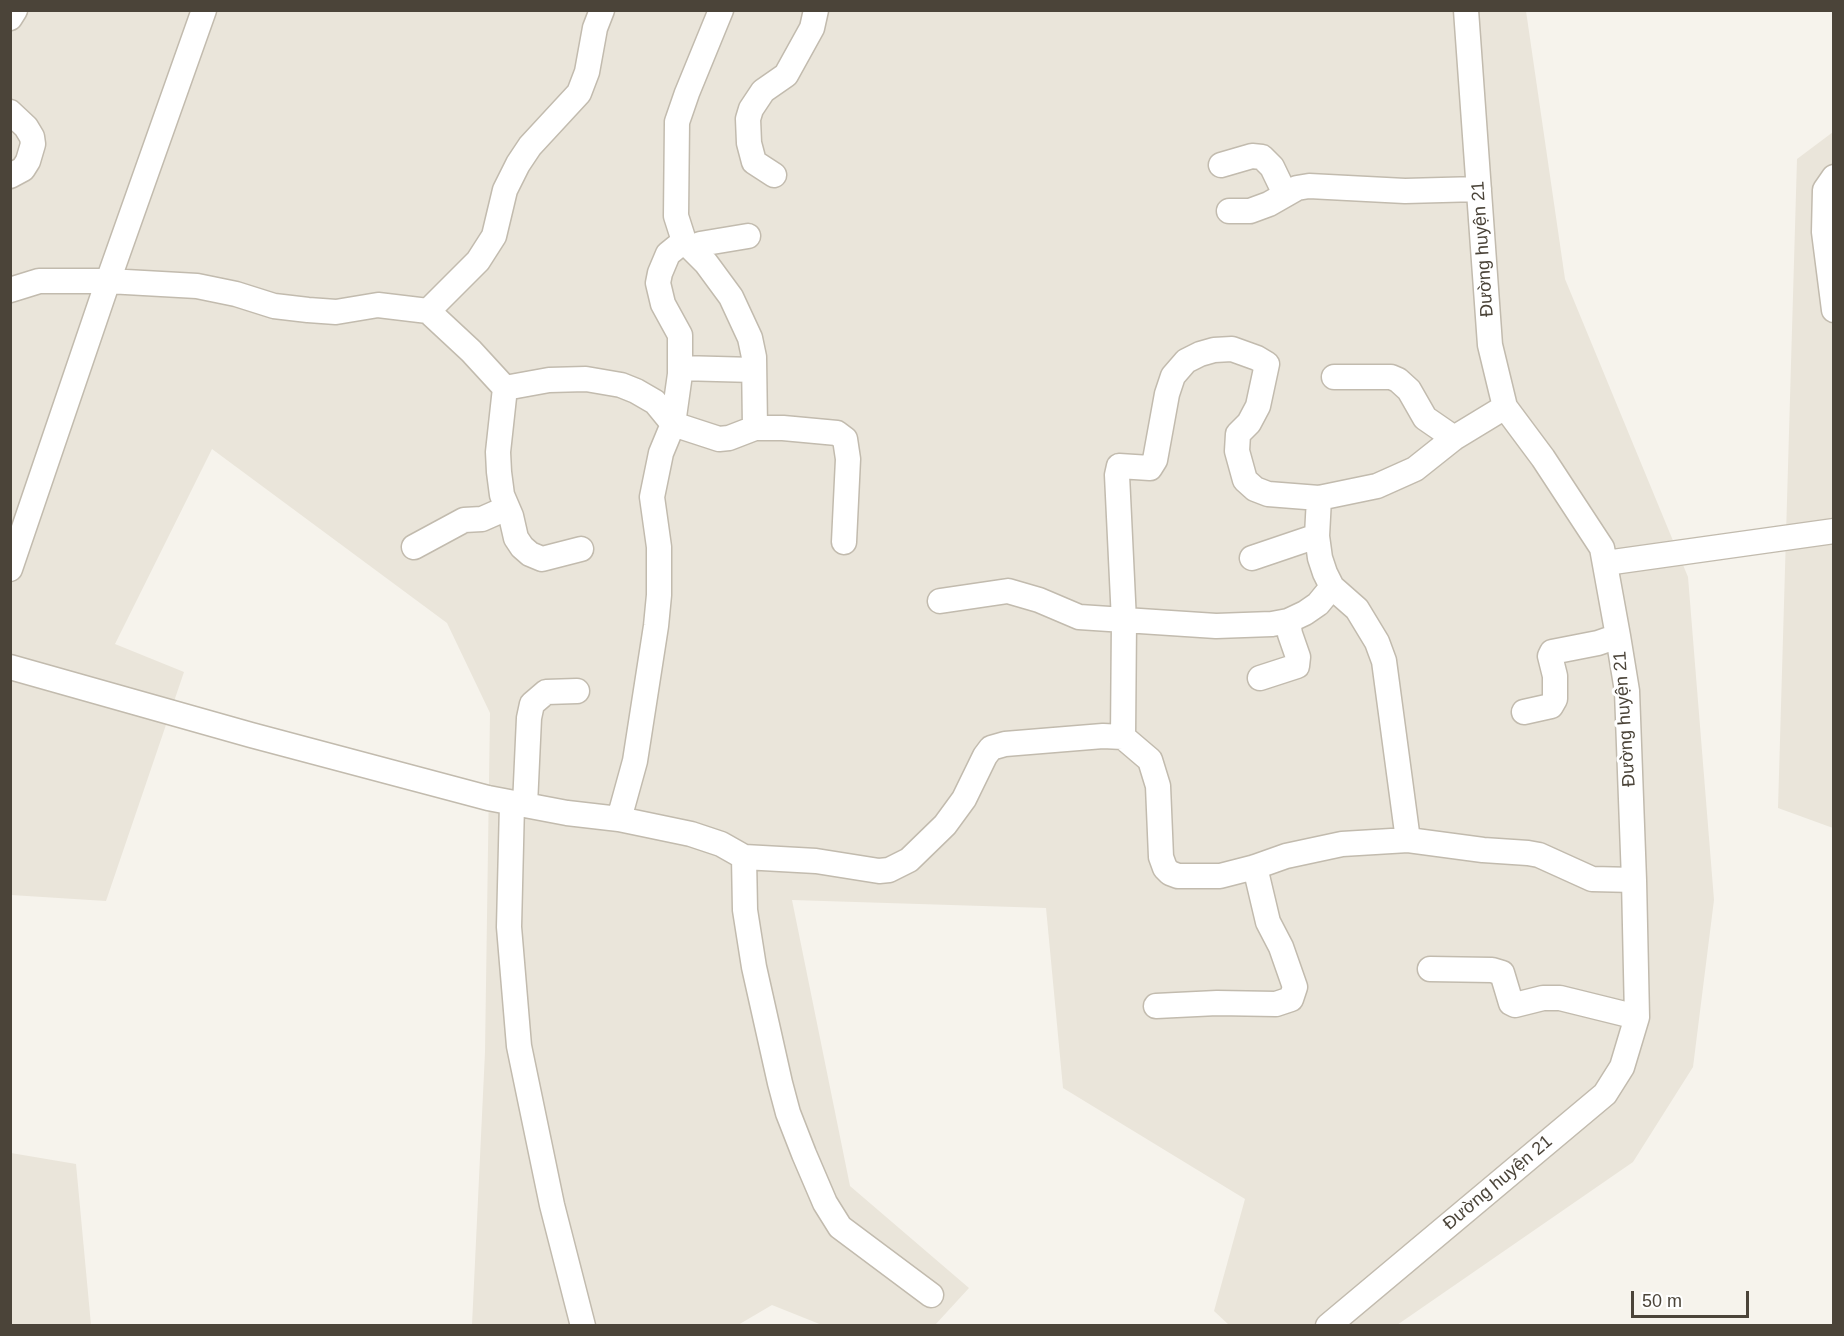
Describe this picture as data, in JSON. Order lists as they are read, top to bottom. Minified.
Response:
{"streets":{"street":["Đường huyện 21"]},"scale_bar":"50 m"}
